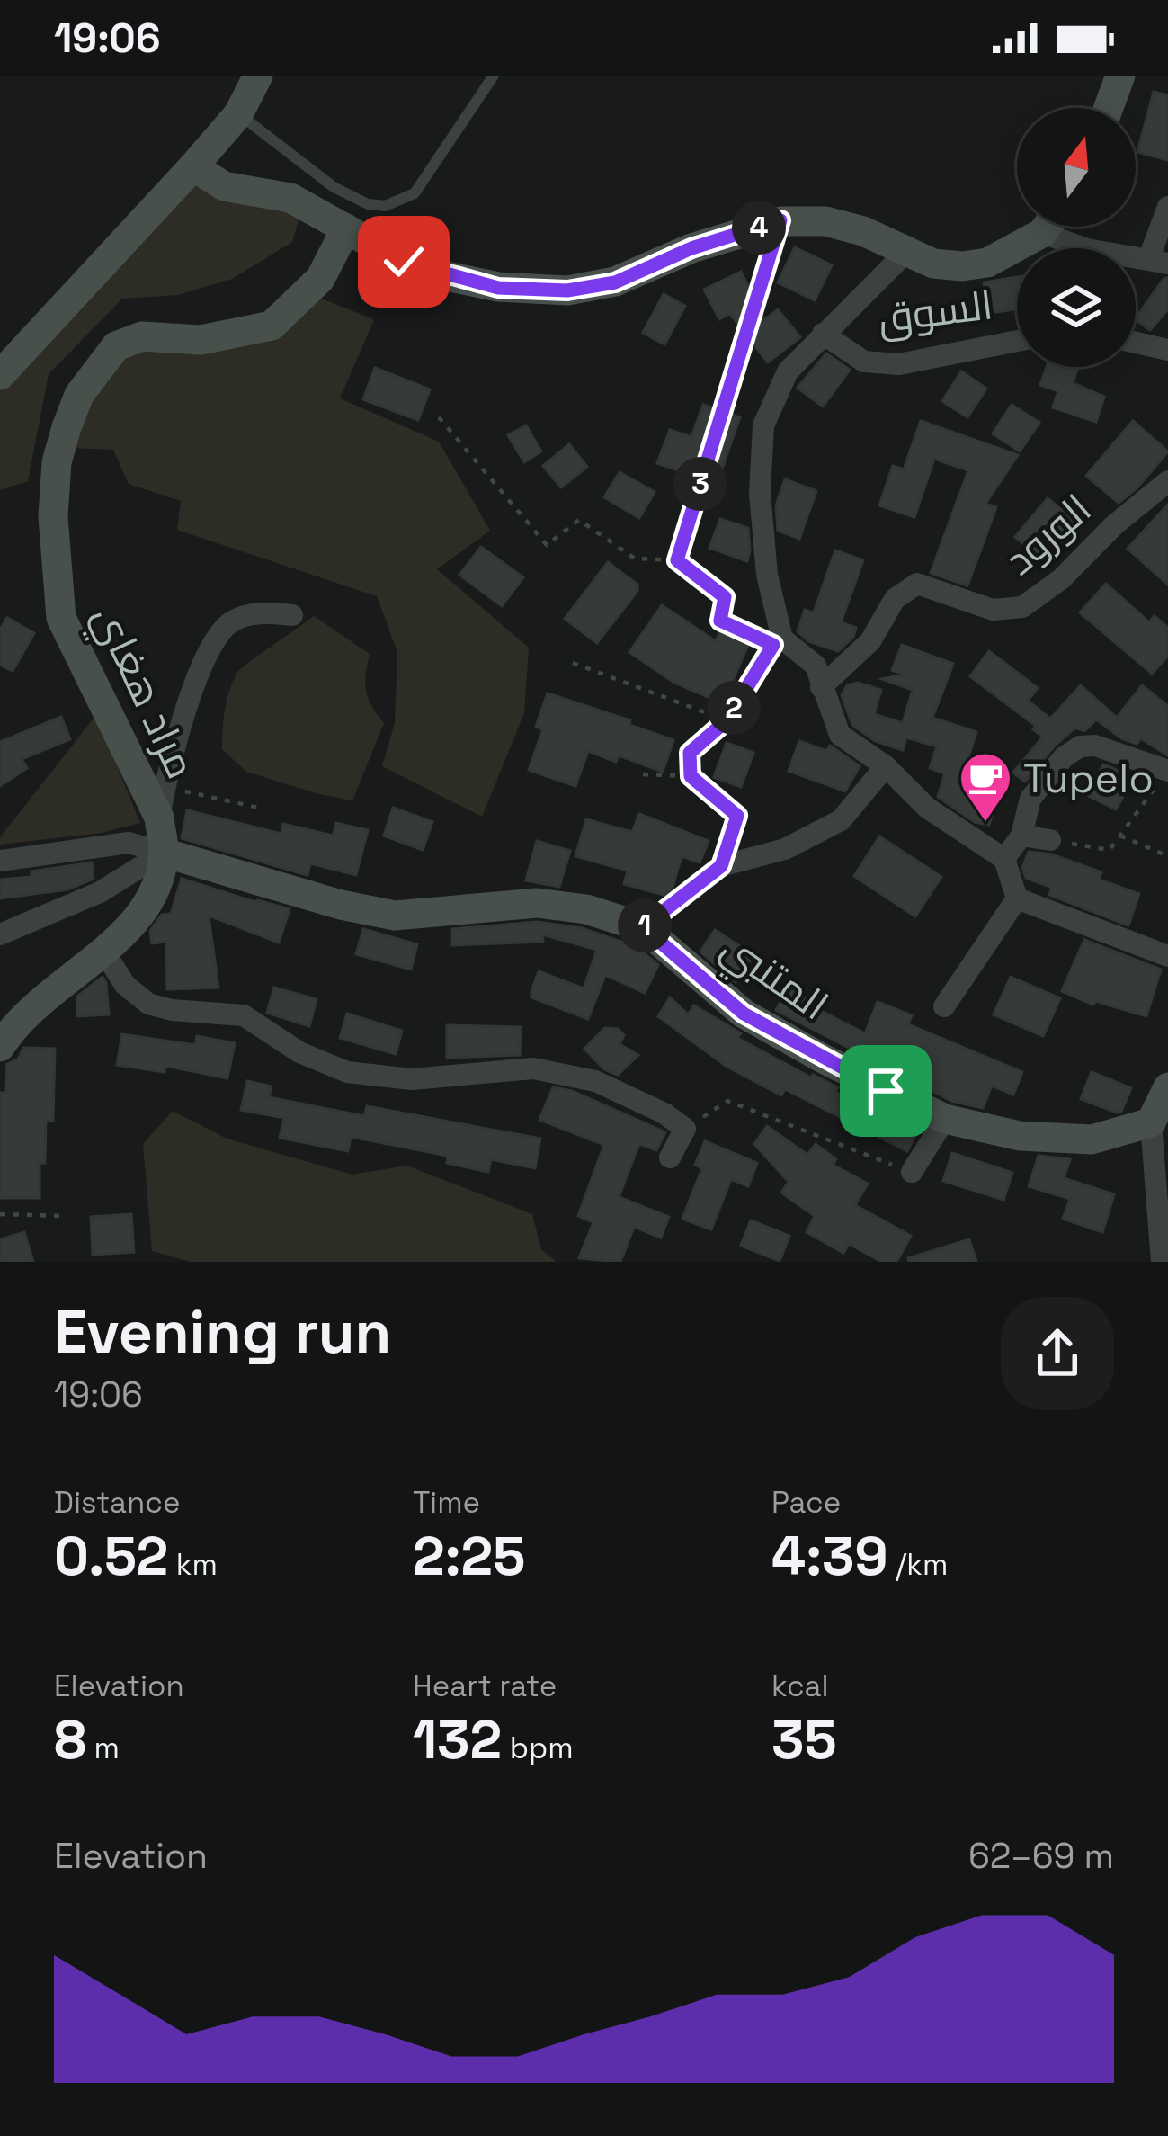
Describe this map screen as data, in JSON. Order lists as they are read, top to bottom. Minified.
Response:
{"streets":{"street":["السوق","الورود","مراد هغاي","المتنبي"]},"crossings":[["مراد هغاي","المتنبي"]],"places":{"cafe":["Tupelo"]},"north":"top","page":{"status":"19:06","pins":["4","3","2","1"],"heading":["Evening run","19:06"],"stats":[["Distance","0.52 km"],["Time","2:25"],["Pace","4:39 /km"],["Elevation","8 m"],["Heart rate","132 bpm"],["kcal","35"]],"chart":["Elevation","62–69 m"]}}
